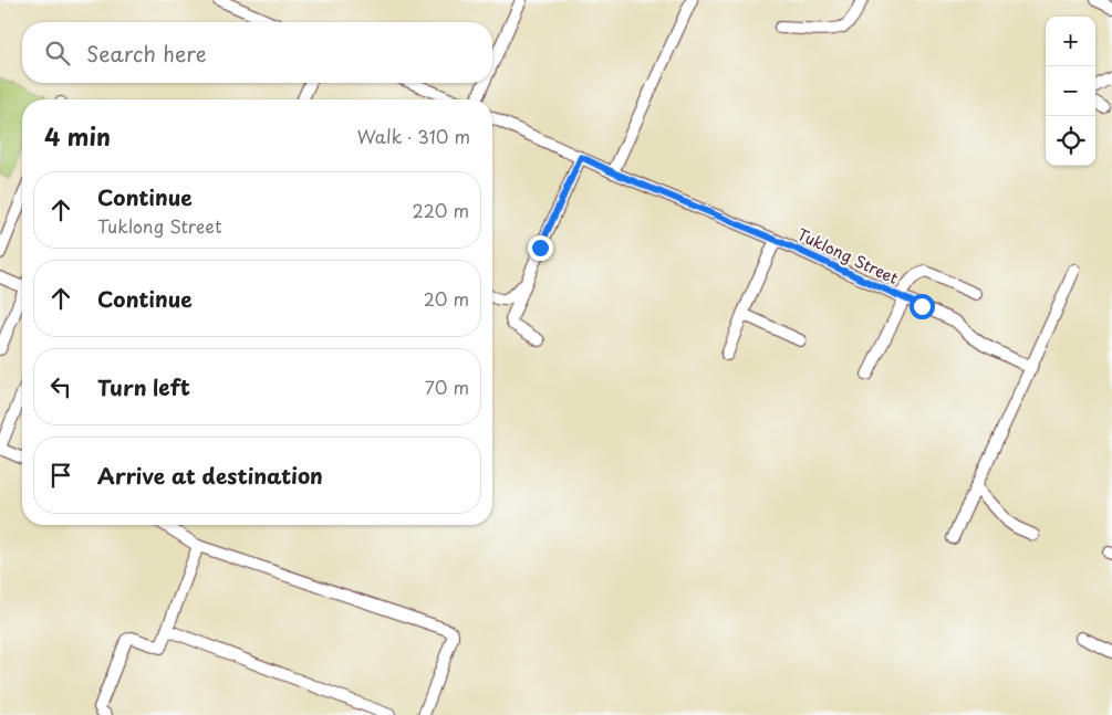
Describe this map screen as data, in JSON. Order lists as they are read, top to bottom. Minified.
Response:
{"streets":{"street":["Tuklong Street"]},"page":{"map_buttons":["+","−"],"search":"Search here","heading":["4 min","Walk · 310 m"],"list":[["Continue","Tuklong Street","220 m"],["Continue","20 m"],["Turn left","70 m"],"Arrive at destination"]}}
